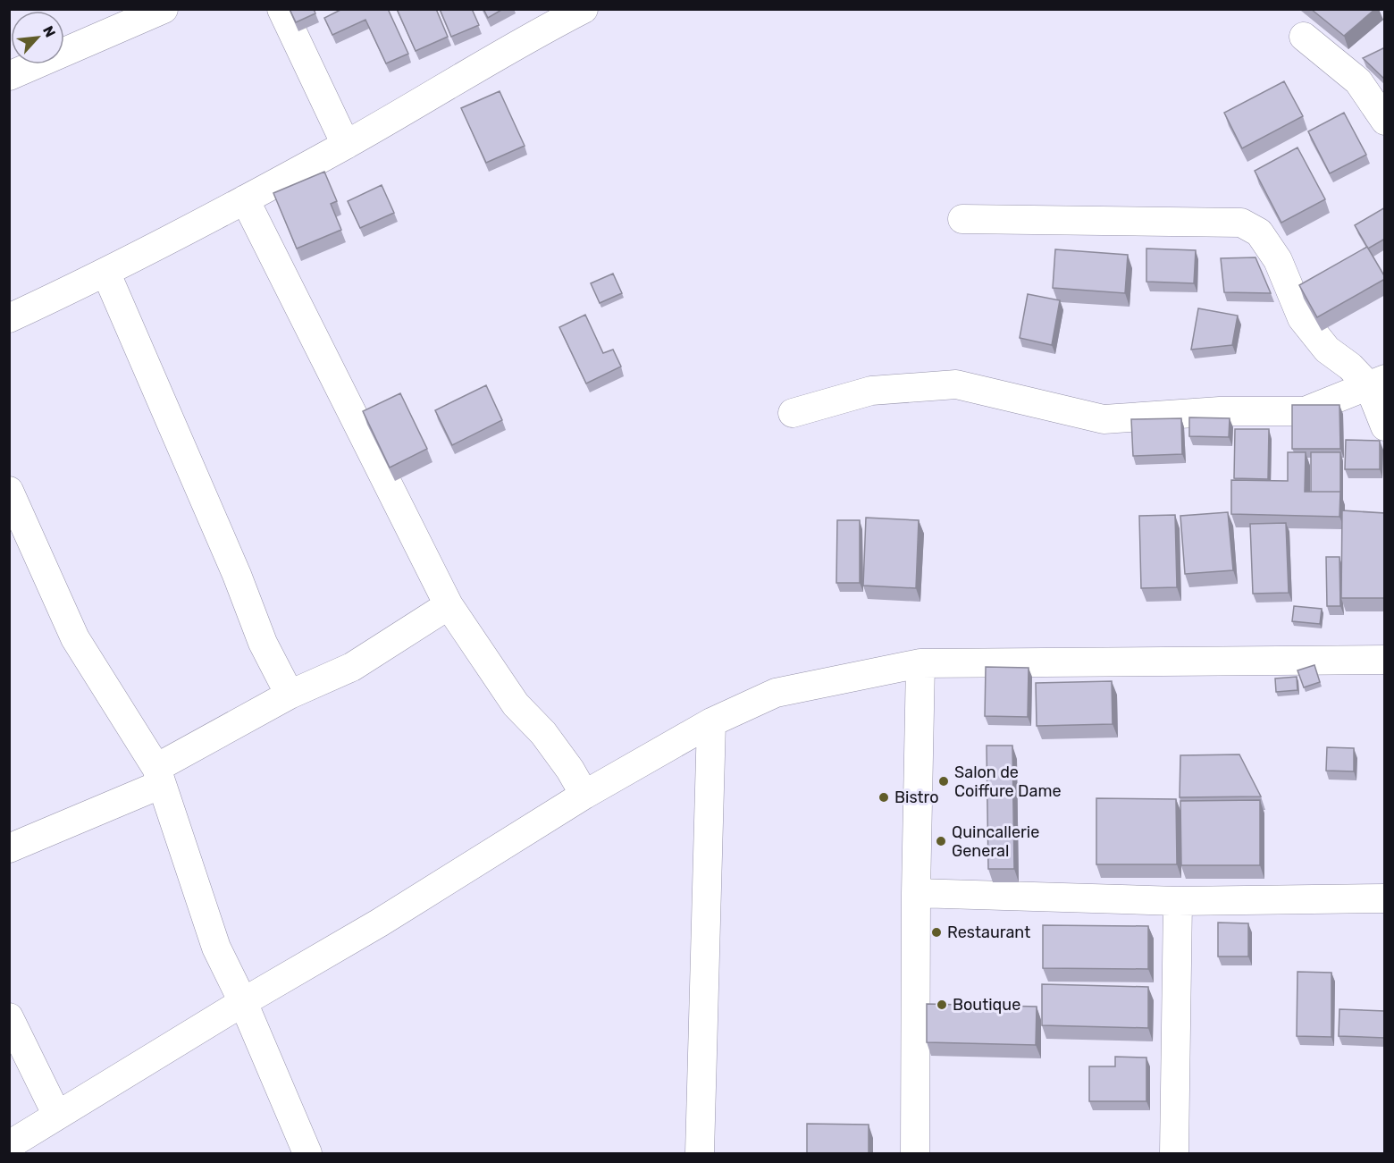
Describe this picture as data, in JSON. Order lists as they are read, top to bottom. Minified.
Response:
{"places":["Salon de Coiffure Dame","Bistro","Quincallerie General","Restaurant","Boutique"],"north":"top right"}
